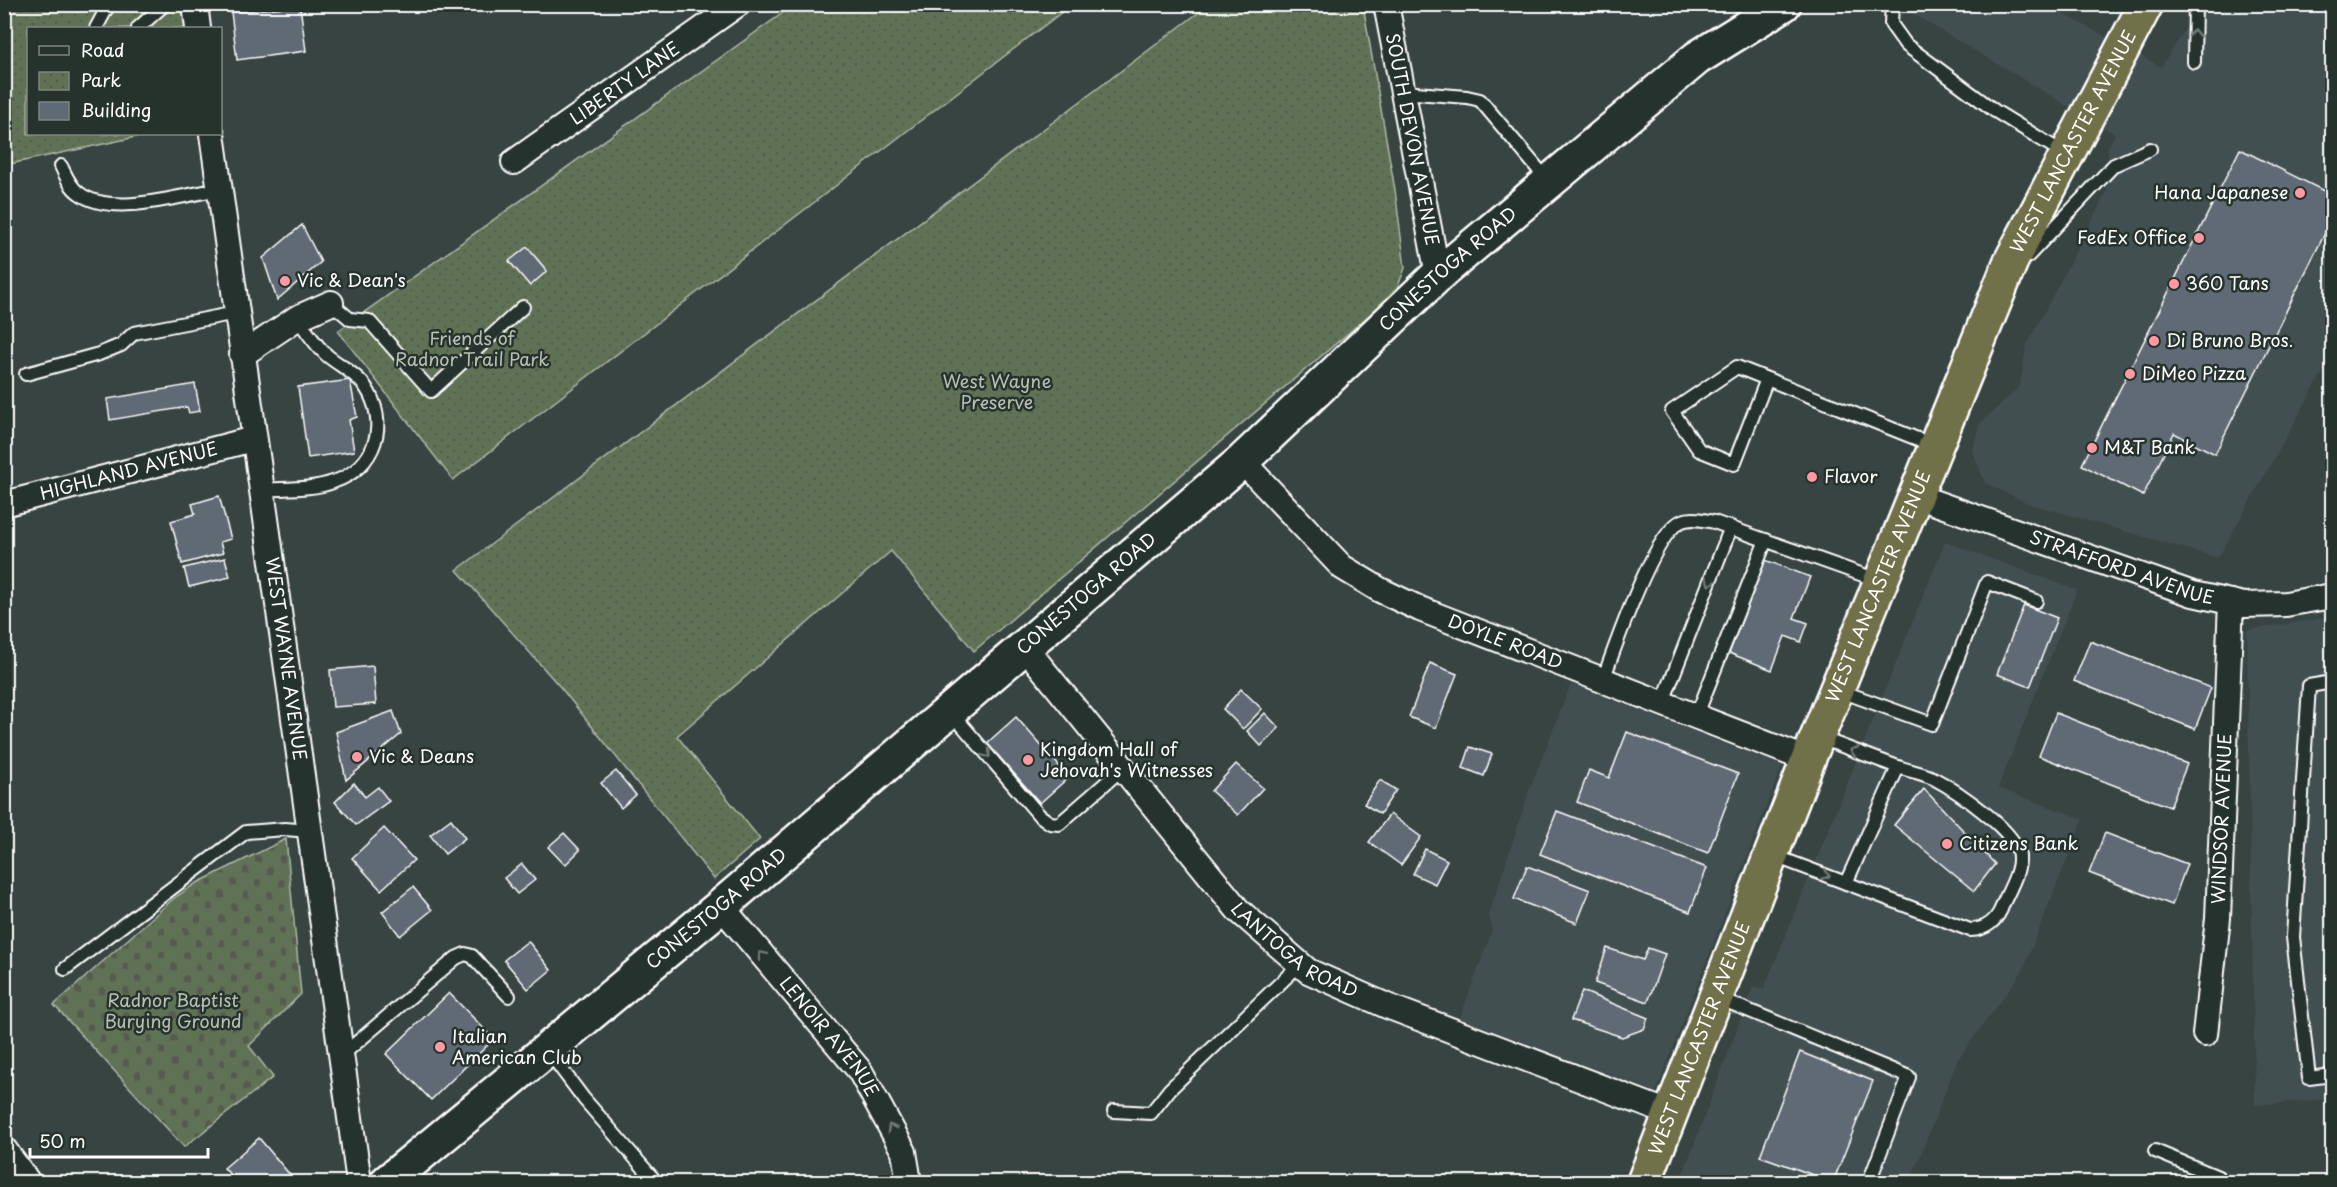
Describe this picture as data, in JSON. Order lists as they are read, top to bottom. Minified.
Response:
{"streets":{"highway":["WEST LANCASTER AVENUE"],"main road":["CONESTOGA ROAD"],"street":["LIBERTY LANE","SOUTH DEVON AVENUE","HIGHLAND AVENUE","STRAFFORD AVENUE","DOYLE ROAD","WEST WAYNE AVENUE","WINDSOR AVENUE","LANTOGA ROAD","LENOIR AVENUE"]},"crossings":[["SOUTH DEVON AVENUE","CONESTOGA ROAD"],["WEST LANCASTER AVENUE","STRAFFORD AVENUE"],["WEST LANCASTER AVENUE","DOYLE ROAD"],["WEST LANCASTER AVENUE","LANTOGA ROAD"],["CONESTOGA ROAD","DOYLE ROAD"],["CONESTOGA ROAD","LANTOGA ROAD"],["CONESTOGA ROAD","LENOIR AVENUE"],["HIGHLAND AVENUE","WEST WAYNE AVENUE"],["STRAFFORD AVENUE","WINDSOR AVENUE"]],"one_way":["LENOIR AVENUE"],"parks":["Friends of Radnor Trail Park","West Wayne Preserve","Radnor Baptist Burying Ground"],"places":["Hana Japanese","FedEx Office","Vic & Dean's","360 Tans","Di Bruno Bros.","DiMeo Pizza","M&T Bank","Flavor","Vic & Deans","Kingdom Hall of Jehovah's Witnesses","Citizens Bank","Italian American Club"],"legend":["Road","Park","Building"],"scale_bar":"50 m"}
